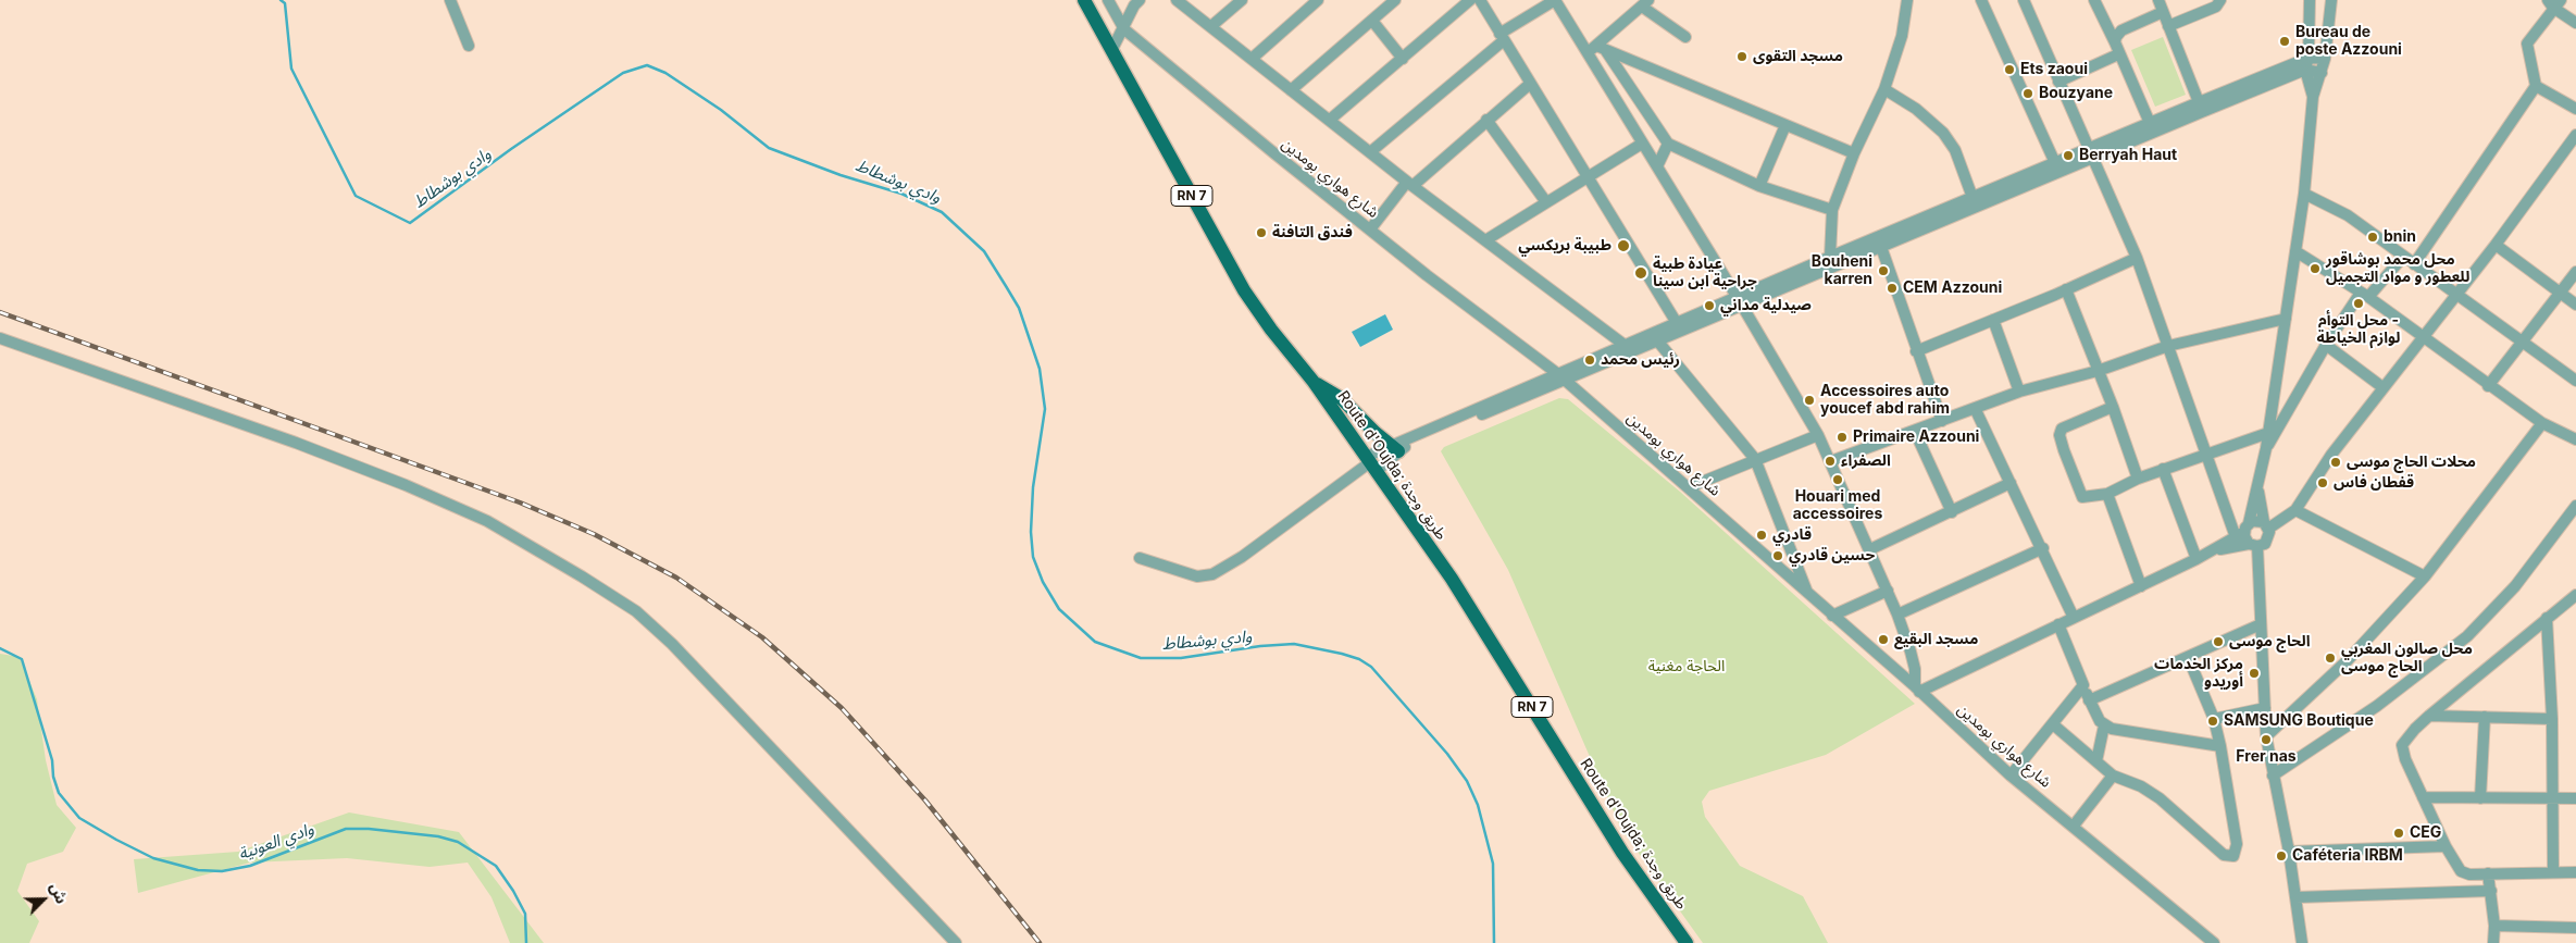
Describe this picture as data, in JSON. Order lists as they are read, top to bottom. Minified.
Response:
{"streets":{"main road":["RN 7","Route d'Oujda; طريق وجدة"],"street":["شارع هواري بومدين"]},"water":["وادي بوشطاط","وادي العونية"],"parks":["الحاجة مغنية"],"places":["Bureau de poste Azzouni","مسجد التقوى","Ets zaoui","Bouzyane","Berryah Haut","فندق التافنة","bnin","طبيبة بريكسي","محل محمد بوشاقور للعطور و مواد التجميل","Bouheni karren","عيادة طبية جراحية ابن سينا","CEM Azzouni","محل التوأم - لوازم الخياطة","صيدلية مداني","رئيس محمد","Accessoires auto youcef abd rahim","Primaire Azzouni","الصفراء","محلات الحاج موسى","Houari med accessoires","قفطان فاس","قادري","حسين قادري","مسجد البقيع","الحاج موسى","محل صالون المغربي الحاج موسى","مركز الخدمات أوريدو","SAMSUNG Boutique","Frer nas","CEG","Caféteria IRBM"],"north":"top right"}
